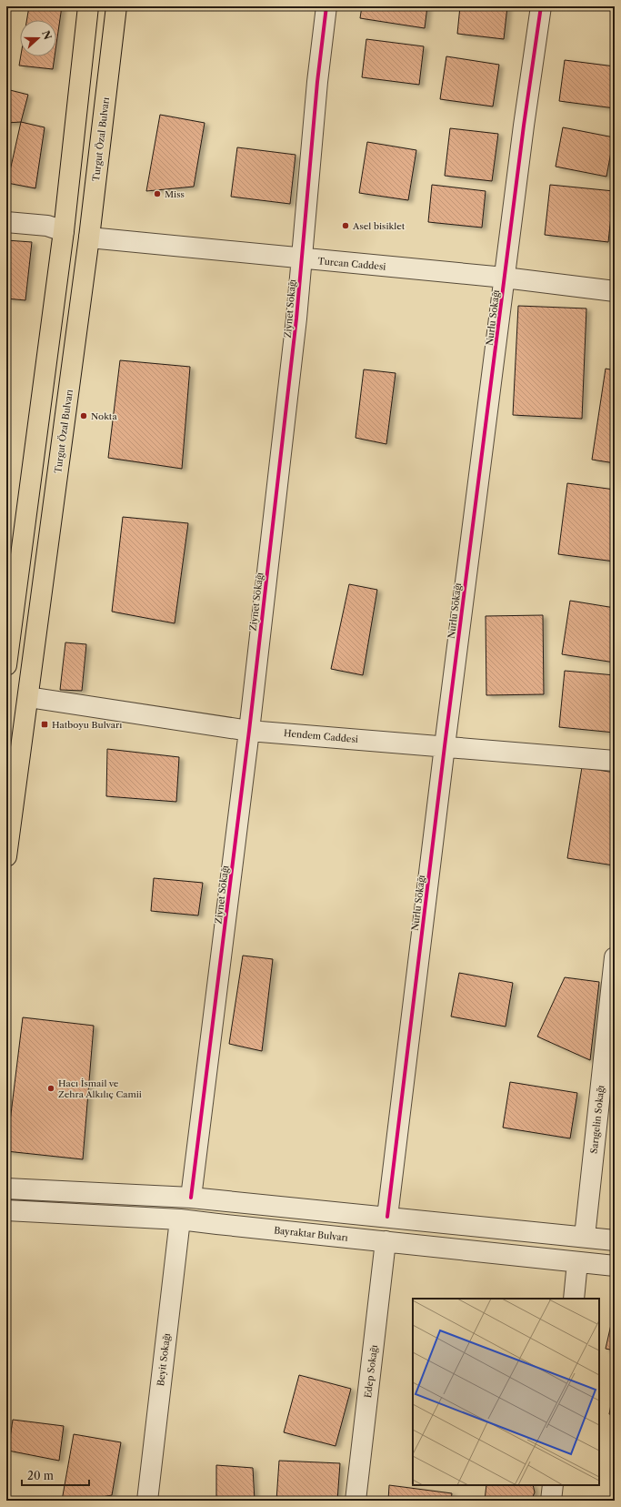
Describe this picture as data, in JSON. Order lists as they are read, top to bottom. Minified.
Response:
{"streets":{"main road":["Turgut Özal Bulvarı"],"street":["Turcan Caddesi","Ziynet Sokağı","Nurlu Sokağı","Hendem Caddesi","Sarıgelin Sokağı","Bayraktar Bulvarı","Beyit Sokağı","Edep Sokağı"]},"crossings":[["Turgut Özal Bulvarı","Turcan Caddesi"],["Turgut Özal Bulvarı","Hendem Caddesi"],["Turcan Caddesi","Ziynet Sokağı"],["Turcan Caddesi","Nurlu Sokağı"],["Ziynet Sokağı","Hendem Caddesi"],["Nurlu Sokağı","Hendem Caddesi"],["Bayraktar Bulvarı","Beyit Sokağı"],["Bayraktar Bulvarı","Edep Sokağı"]],"places":{"other":["Miss","Asel bisiklet","Nokta","Hacı İsmail ve Zehra Alkılıç Camii"],"transit":["Hatboyu Bulvarı"]},"scale_bar":"20 m","north":"right"}
